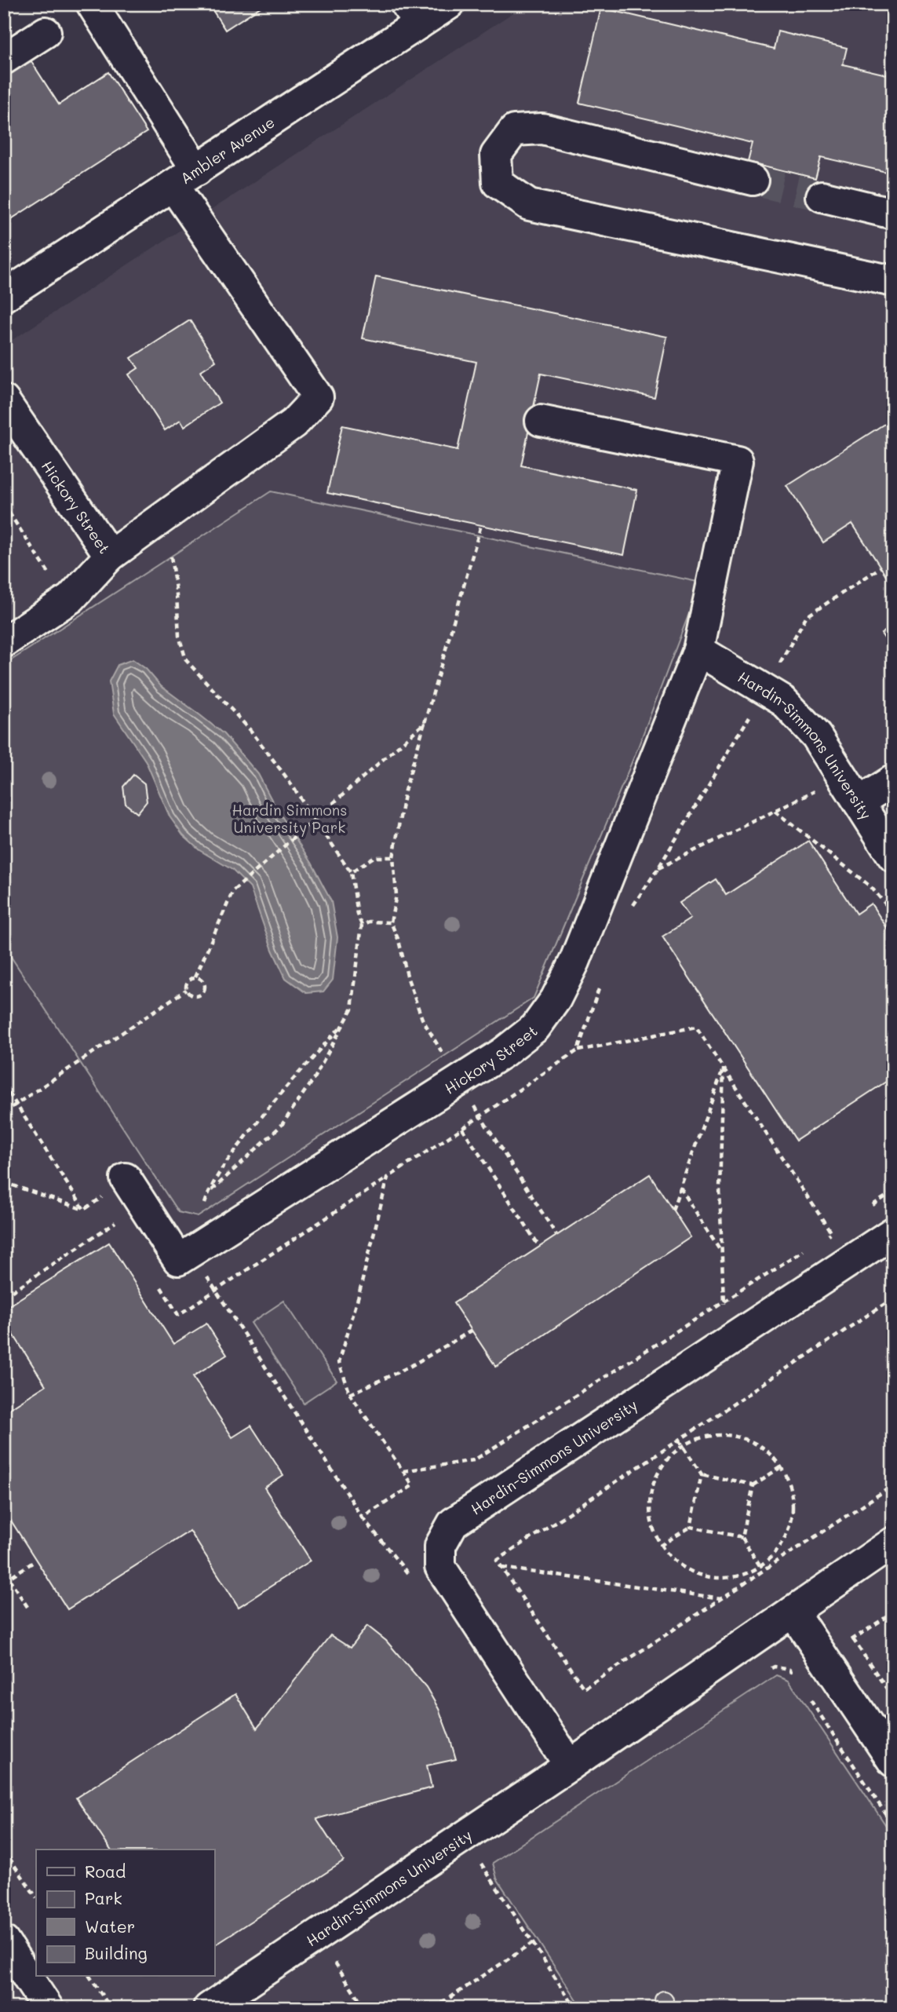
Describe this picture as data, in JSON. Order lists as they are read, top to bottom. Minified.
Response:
{"streets":{"main road":["Ambler Avenue","Hickory Street","Hardin-Simmons University"]},"crossings":[["Hickory Street","Hardin-Simmons University"]],"parks":["Hardin Simmons University Park"],"legend":["Road","Park","Water","Building"]}
